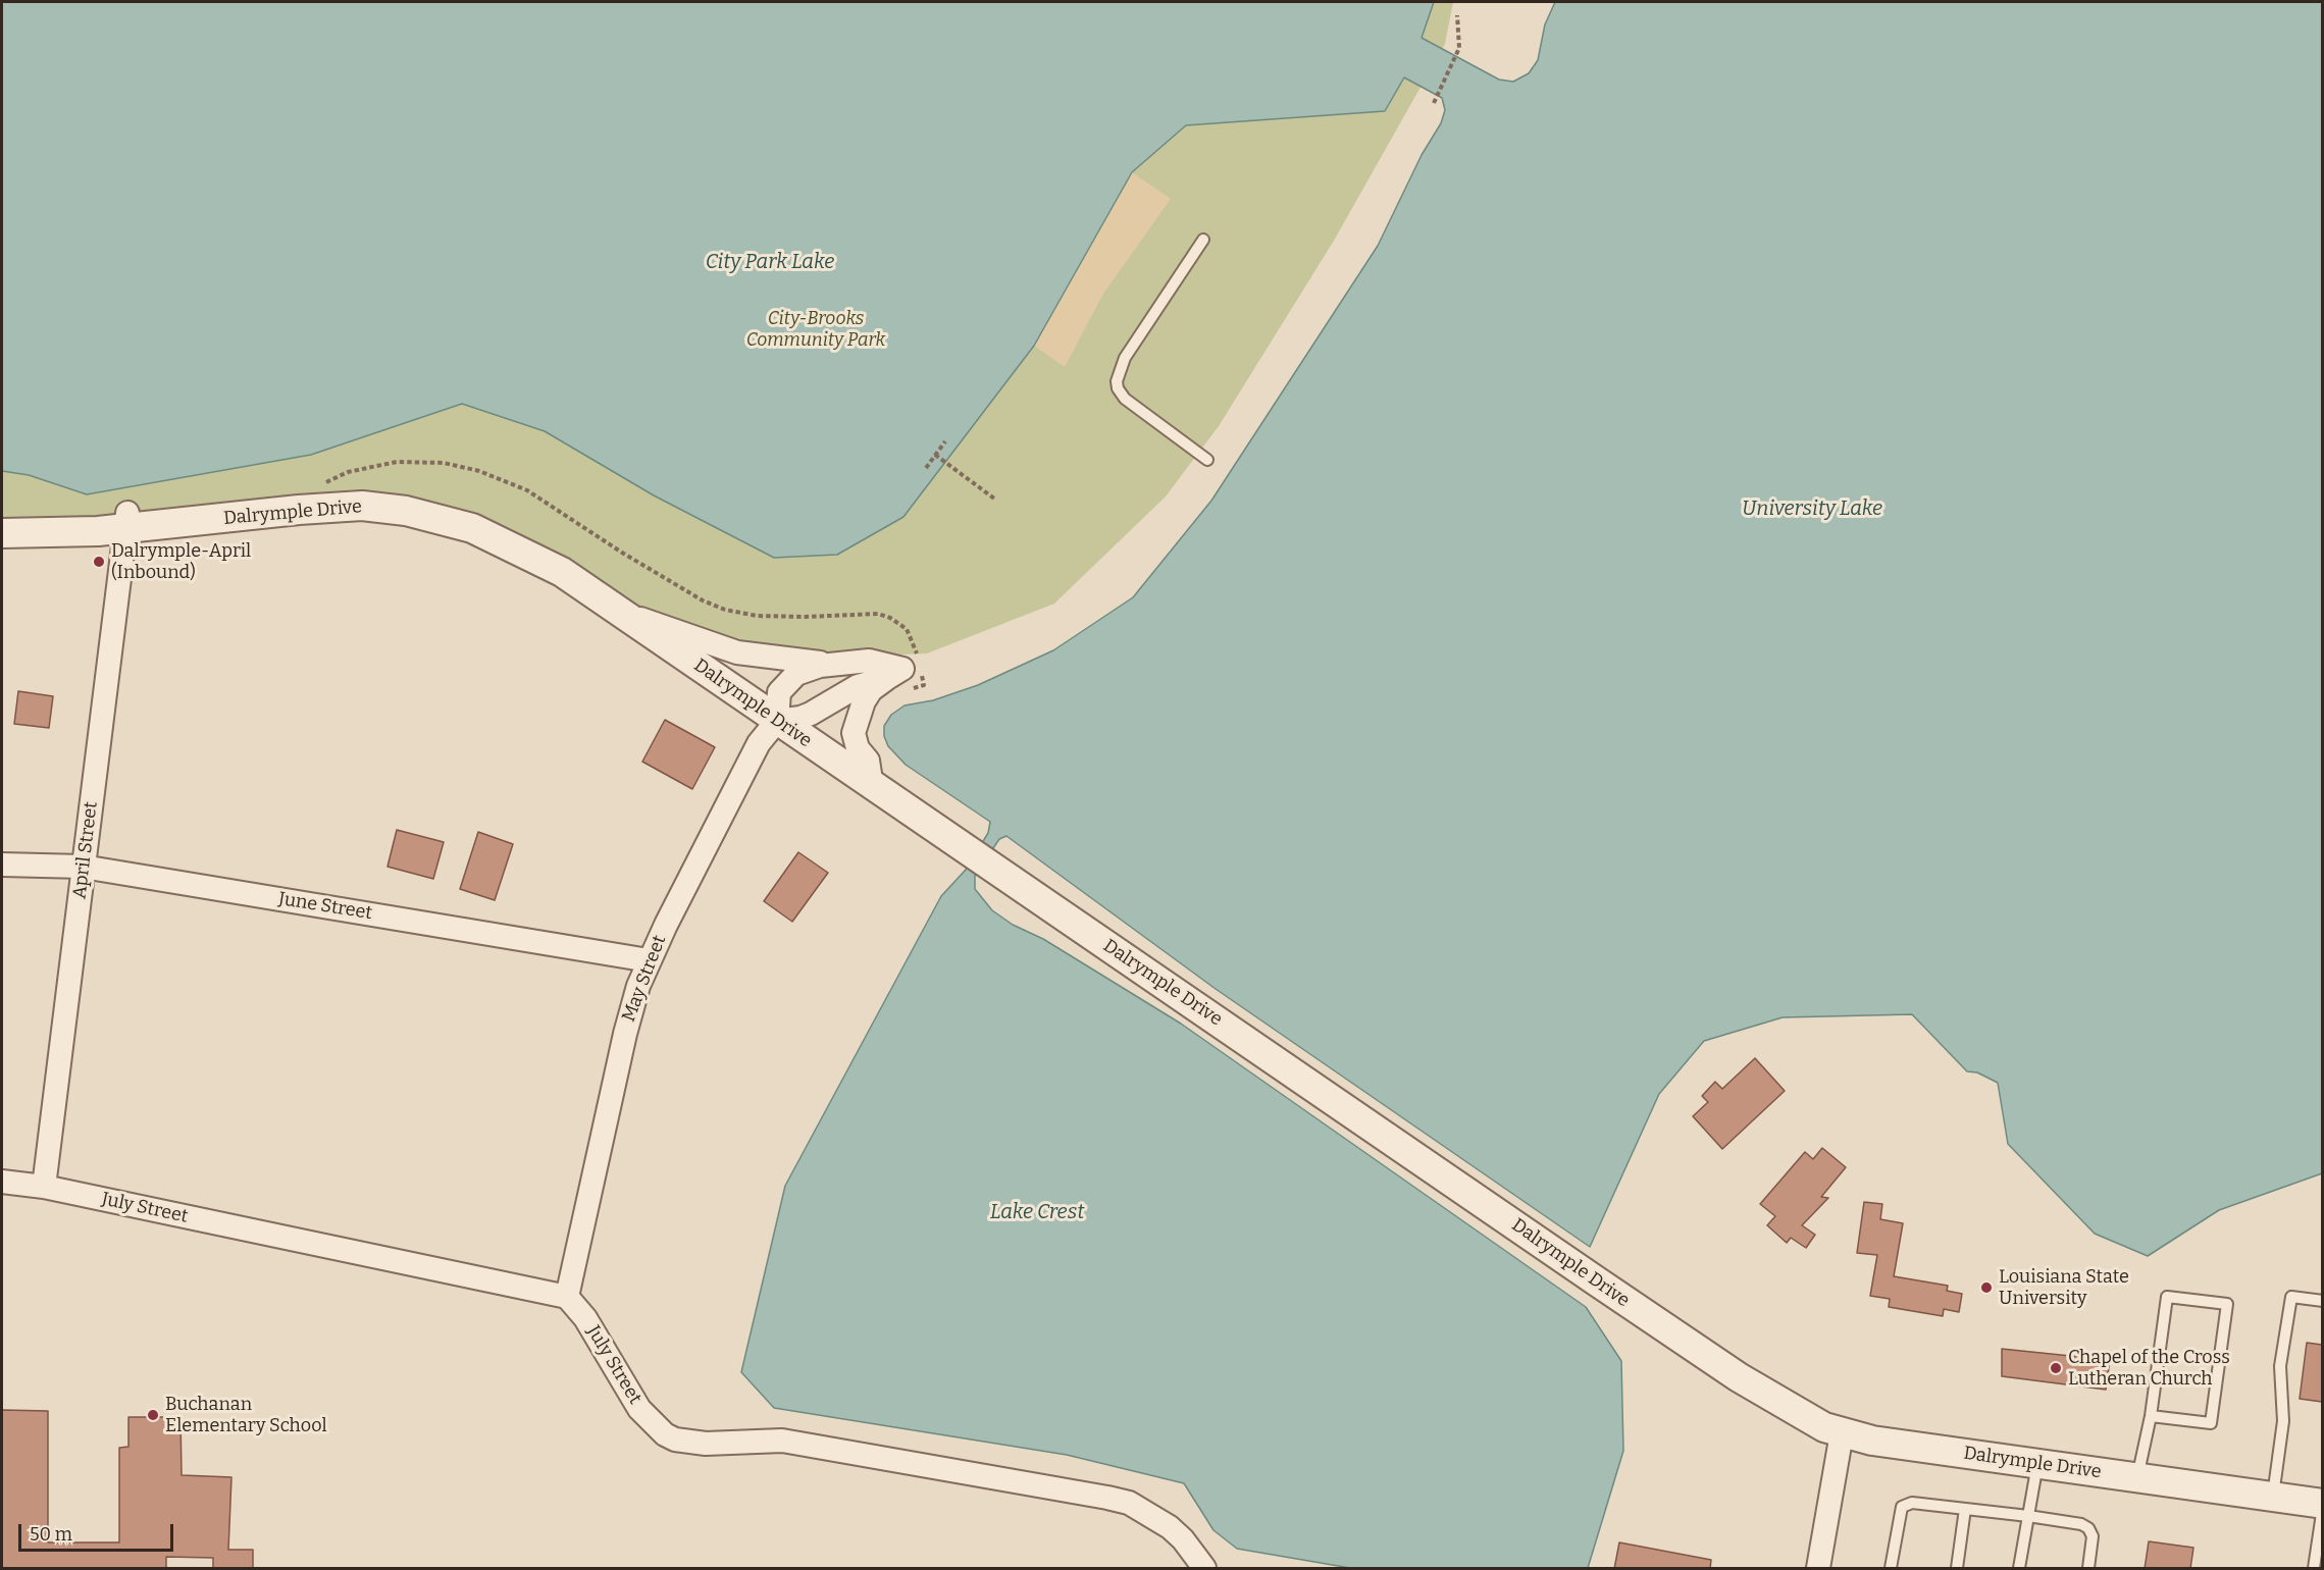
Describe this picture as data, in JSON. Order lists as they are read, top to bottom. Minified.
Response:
{"streets":{"street":["Dalrymple Drive","April Street","June Street","May Street","July Street"]},"crossings":[["Dalrymple Drive","April Street"],["Dalrymple Drive","May Street"],["April Street","June Street"],["April Street","July Street"],["June Street","May Street"],["May Street","July Street"]],"water":["City Park Lake","University Lake","Lake Crest"],"parks":["City-Brooks Community Park"],"places":["Dalrymple-April (Inbound)","Louisiana State University","Chapel of the Cross Lutheran Church","Buchanan Elementary School"],"scale_bar":"50 m"}
